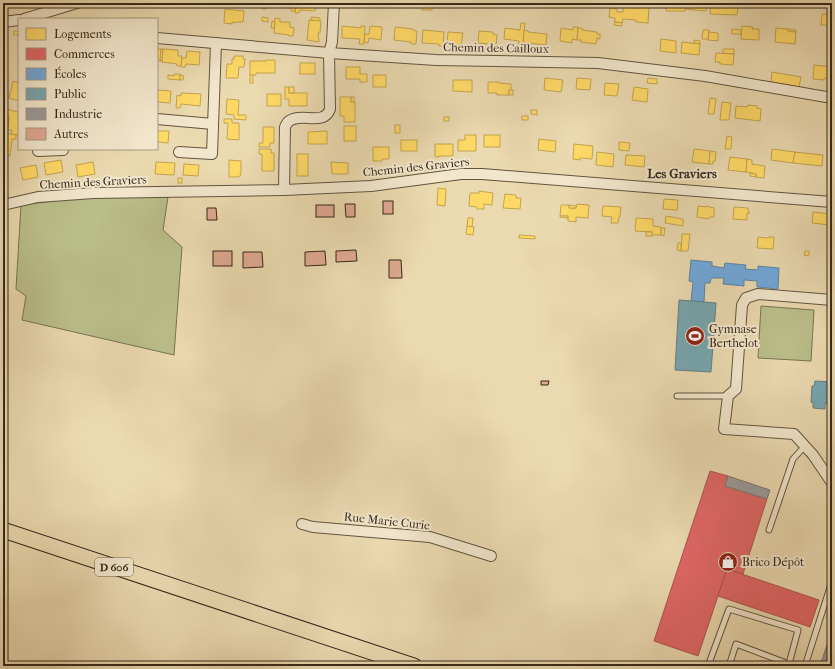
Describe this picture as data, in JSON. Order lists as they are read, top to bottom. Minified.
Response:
{"streets":{"main road":["D 606"],"street":["Chemin des Cailloux","Chemin des Graviers","Rue Marie Curie"]},"districts":["Les Graviers"],"places":{"sports":["Gymnase Berthelot"],"shop":["Brico Dépôt"]},"legend":["Logements","Commerces","Écoles","Public","Industrie","Autres"]}
